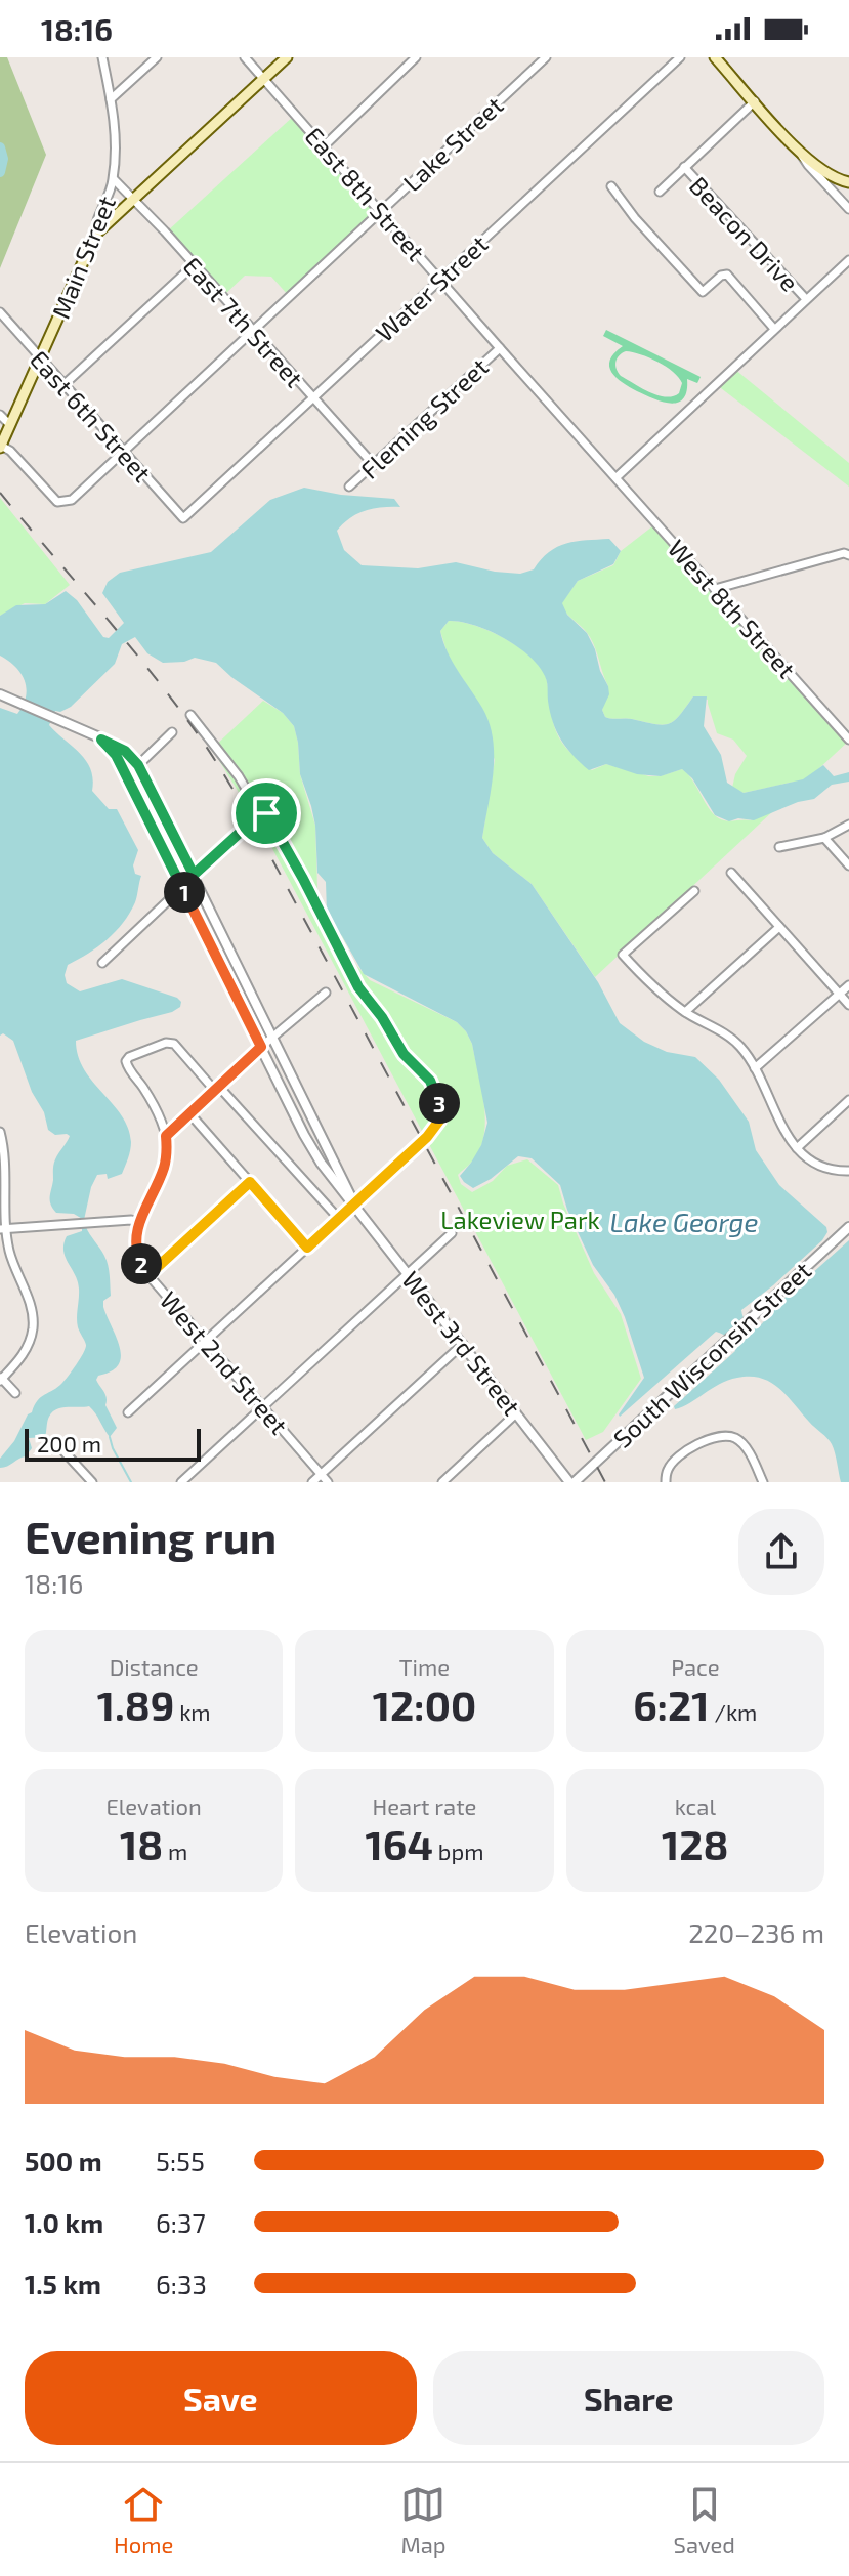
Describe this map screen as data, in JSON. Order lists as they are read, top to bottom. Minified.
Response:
{"streets":{"main road":["Main Street"],"street":["Lake Street","East 8th Street","Beacon Drive","Water Street","East 7th Street","East 6th Street","Fleming Street","West 8th Street","West 3rd Street","South Wisconsin Street","West 2nd Street"]},"crossings":[["Lake Street","East 8th Street"],["Lake Street","Main Street"],["Lake Street","East 7th Street"],["Lake Street","East 6th Street"],["East 8th Street","Water Street"],["East 8th Street","Fleming Street"],["East 8th Street","West 8th Street"],["Main Street","East 7th Street"],["Main Street","East 6th Street"],["Water Street","East 7th Street"],["Water Street","East 6th Street"],["East 7th Street","Fleming Street"],["West 3rd Street","South Wisconsin Street"]],"water":["Lake George"],"parks":["Lakeview Park"],"scale_bar":"200 m","page":{"status":"18:16","pins":["1","3","2"],"scale":"200 m","heading":["Evening run","18:16"],"stats":[["Distance","1.89 km"],["Time","12:00"],["Pace","6:21 /km"],["Elevation","18 m"],["Heart rate","164 bpm"],["kcal","128"]],"chart":["Elevation","220–236 m"],"list":[{"name":"500 m","note":"5:55"},{"name":"1.0 km","note":"6:37"},{"name":"1.5 km","note":"6:33"}],"buttons":["Save","Share"],"tabs":["Home","Map","Saved"]}}
